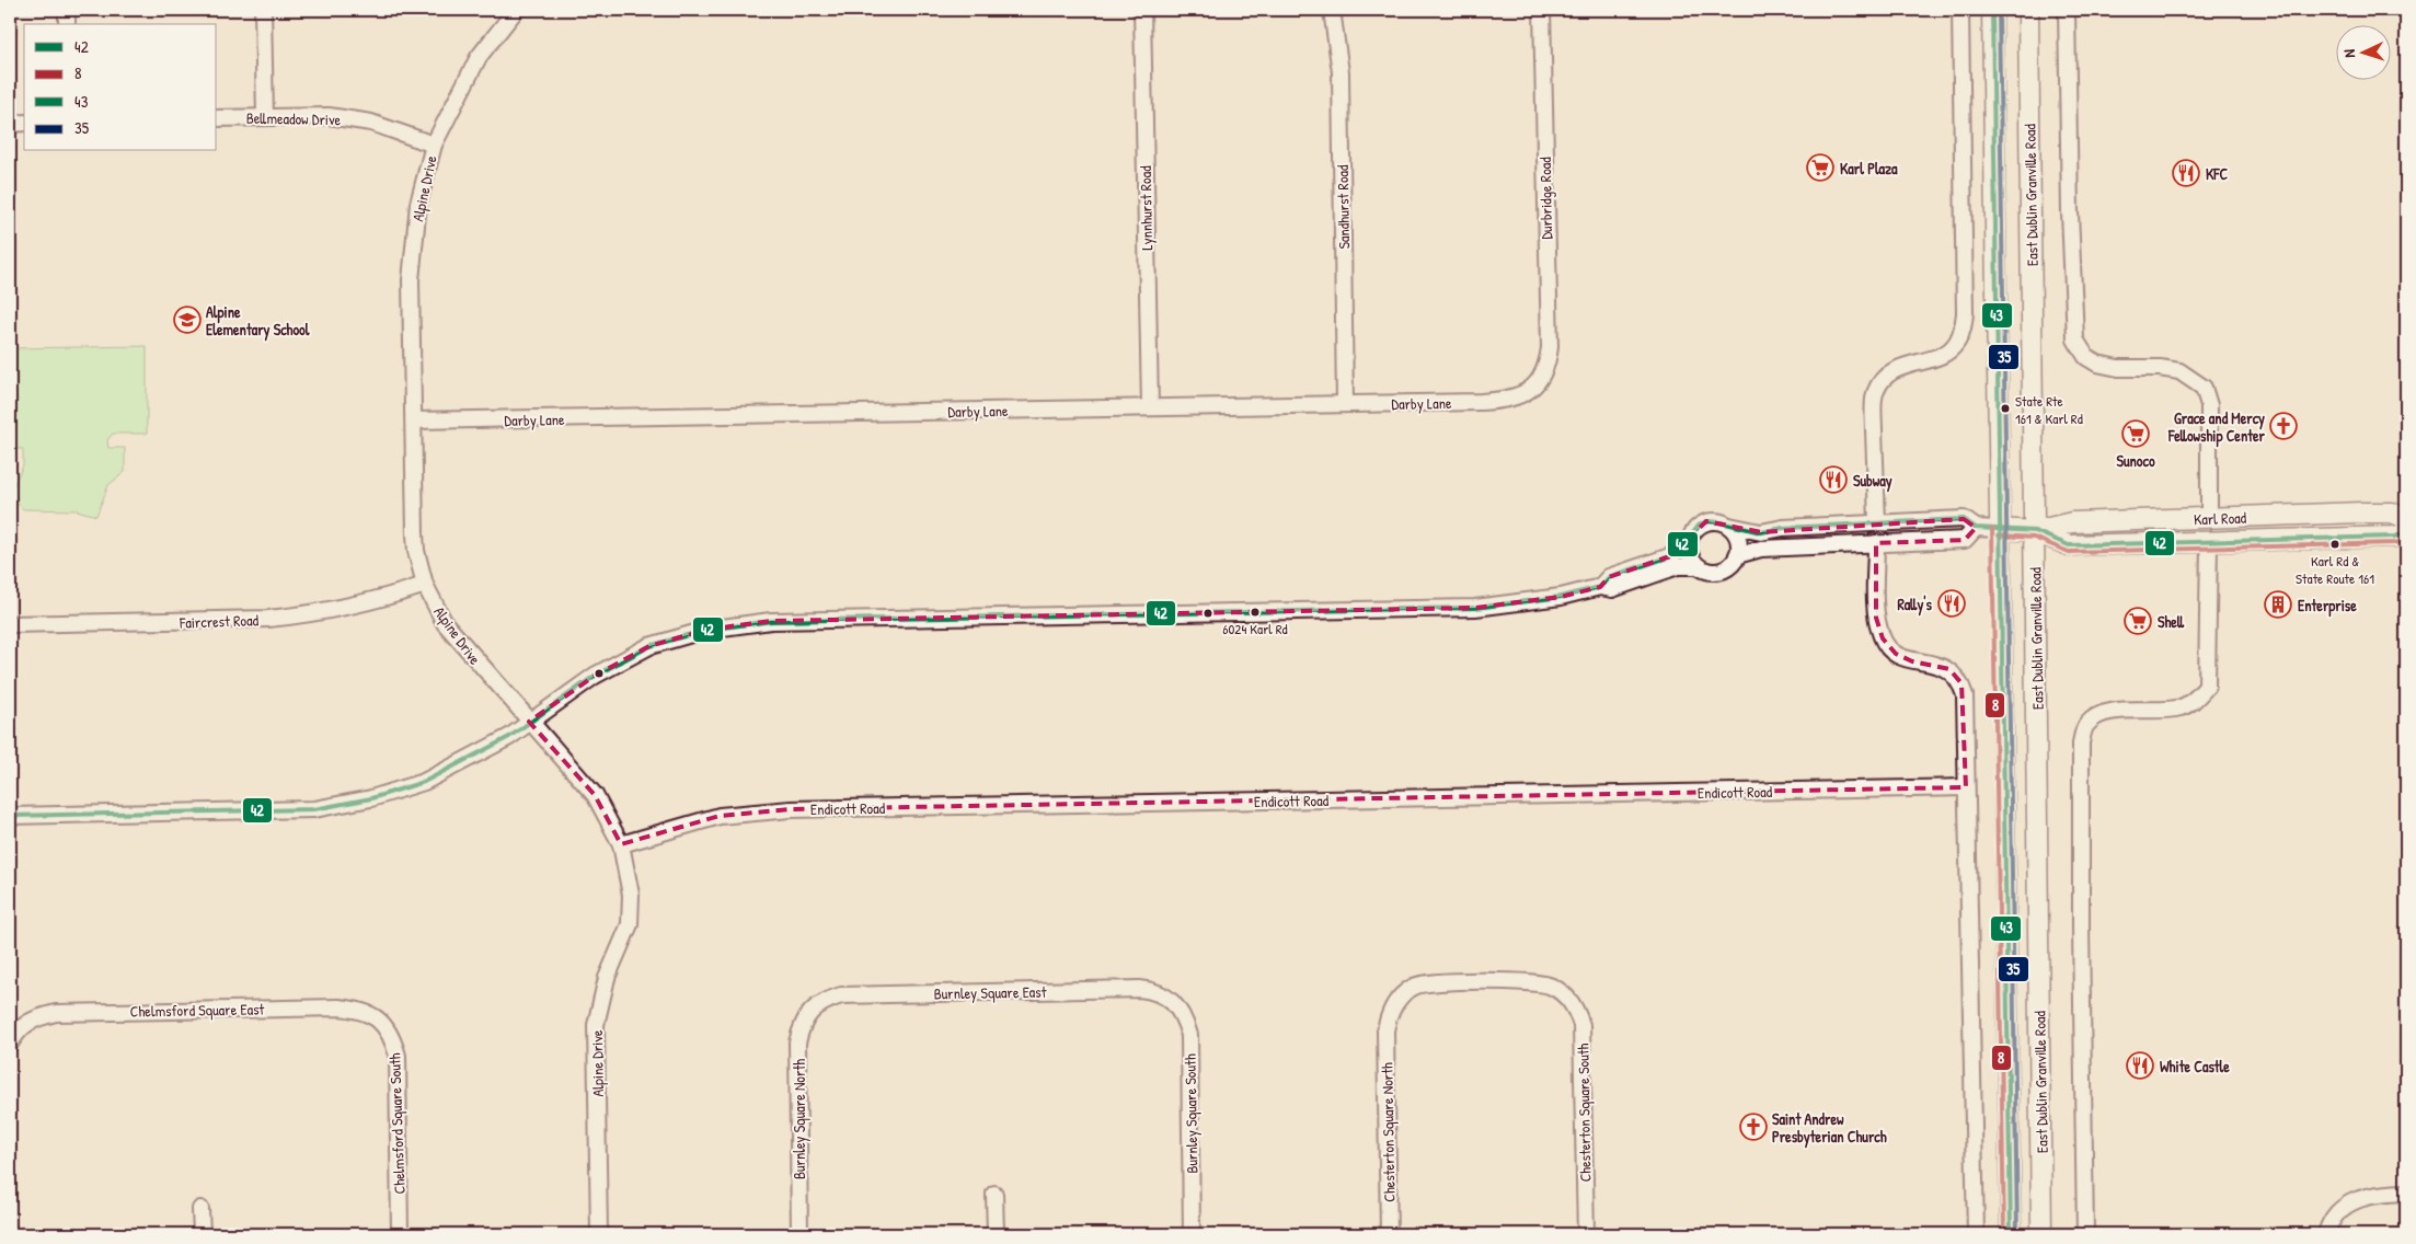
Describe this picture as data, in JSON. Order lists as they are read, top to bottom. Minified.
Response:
{"streets":{"main road":["East Dublin Granville Road","Karl Road"],"street":["Bellmeadow Drive","Alpine Drive","Durbridge Road","Sandhurst Road","Lynnhurst Road","Darby Lane","Faircrest Road","Endicott Road","Burnley Square East","Chelmsford Square East","Chesterton Square South","Burnley Square South","Burnley Square North","Chelmsford Square South","Chesterton Square North"]},"crossings":[["Bellmeadow Drive","Alpine Drive"],["Alpine Drive","Darby Lane"],["Alpine Drive","Faircrest Road"],["Alpine Drive","Endicott Road"],["East Dublin Granville Road","Karl Road"],["Durbridge Road","Darby Lane"],["Sandhurst Road","Darby Lane"],["Lynnhurst Road","Darby Lane"],["Burnley Square East","Burnley Square South"],["Burnley Square East","Burnley Square North"],["Chelmsford Square East","Chelmsford Square South"],["Chesterton Square South","Chesterton Square North"]],"places":{"supermarket":["Karl Plaza","Sunoco","Shell"],"restaurant":["KFC","Subway","Rally's","White Castle"],"school or university":["Alpine Elementary School"],"other":["State Rte 161 & Karl Rd","Karl Rd & State Route 161","6024 Karl Rd"],"church":["Grace and Mercy Fellowship Center","Saint Andrew Presbyterian Church"],"building":["Enterprise"]},"lines":["transit line 43","transit line 35","transit line 42","transit line 8"],"legend":["42","8","43","35"],"north":"left"}
